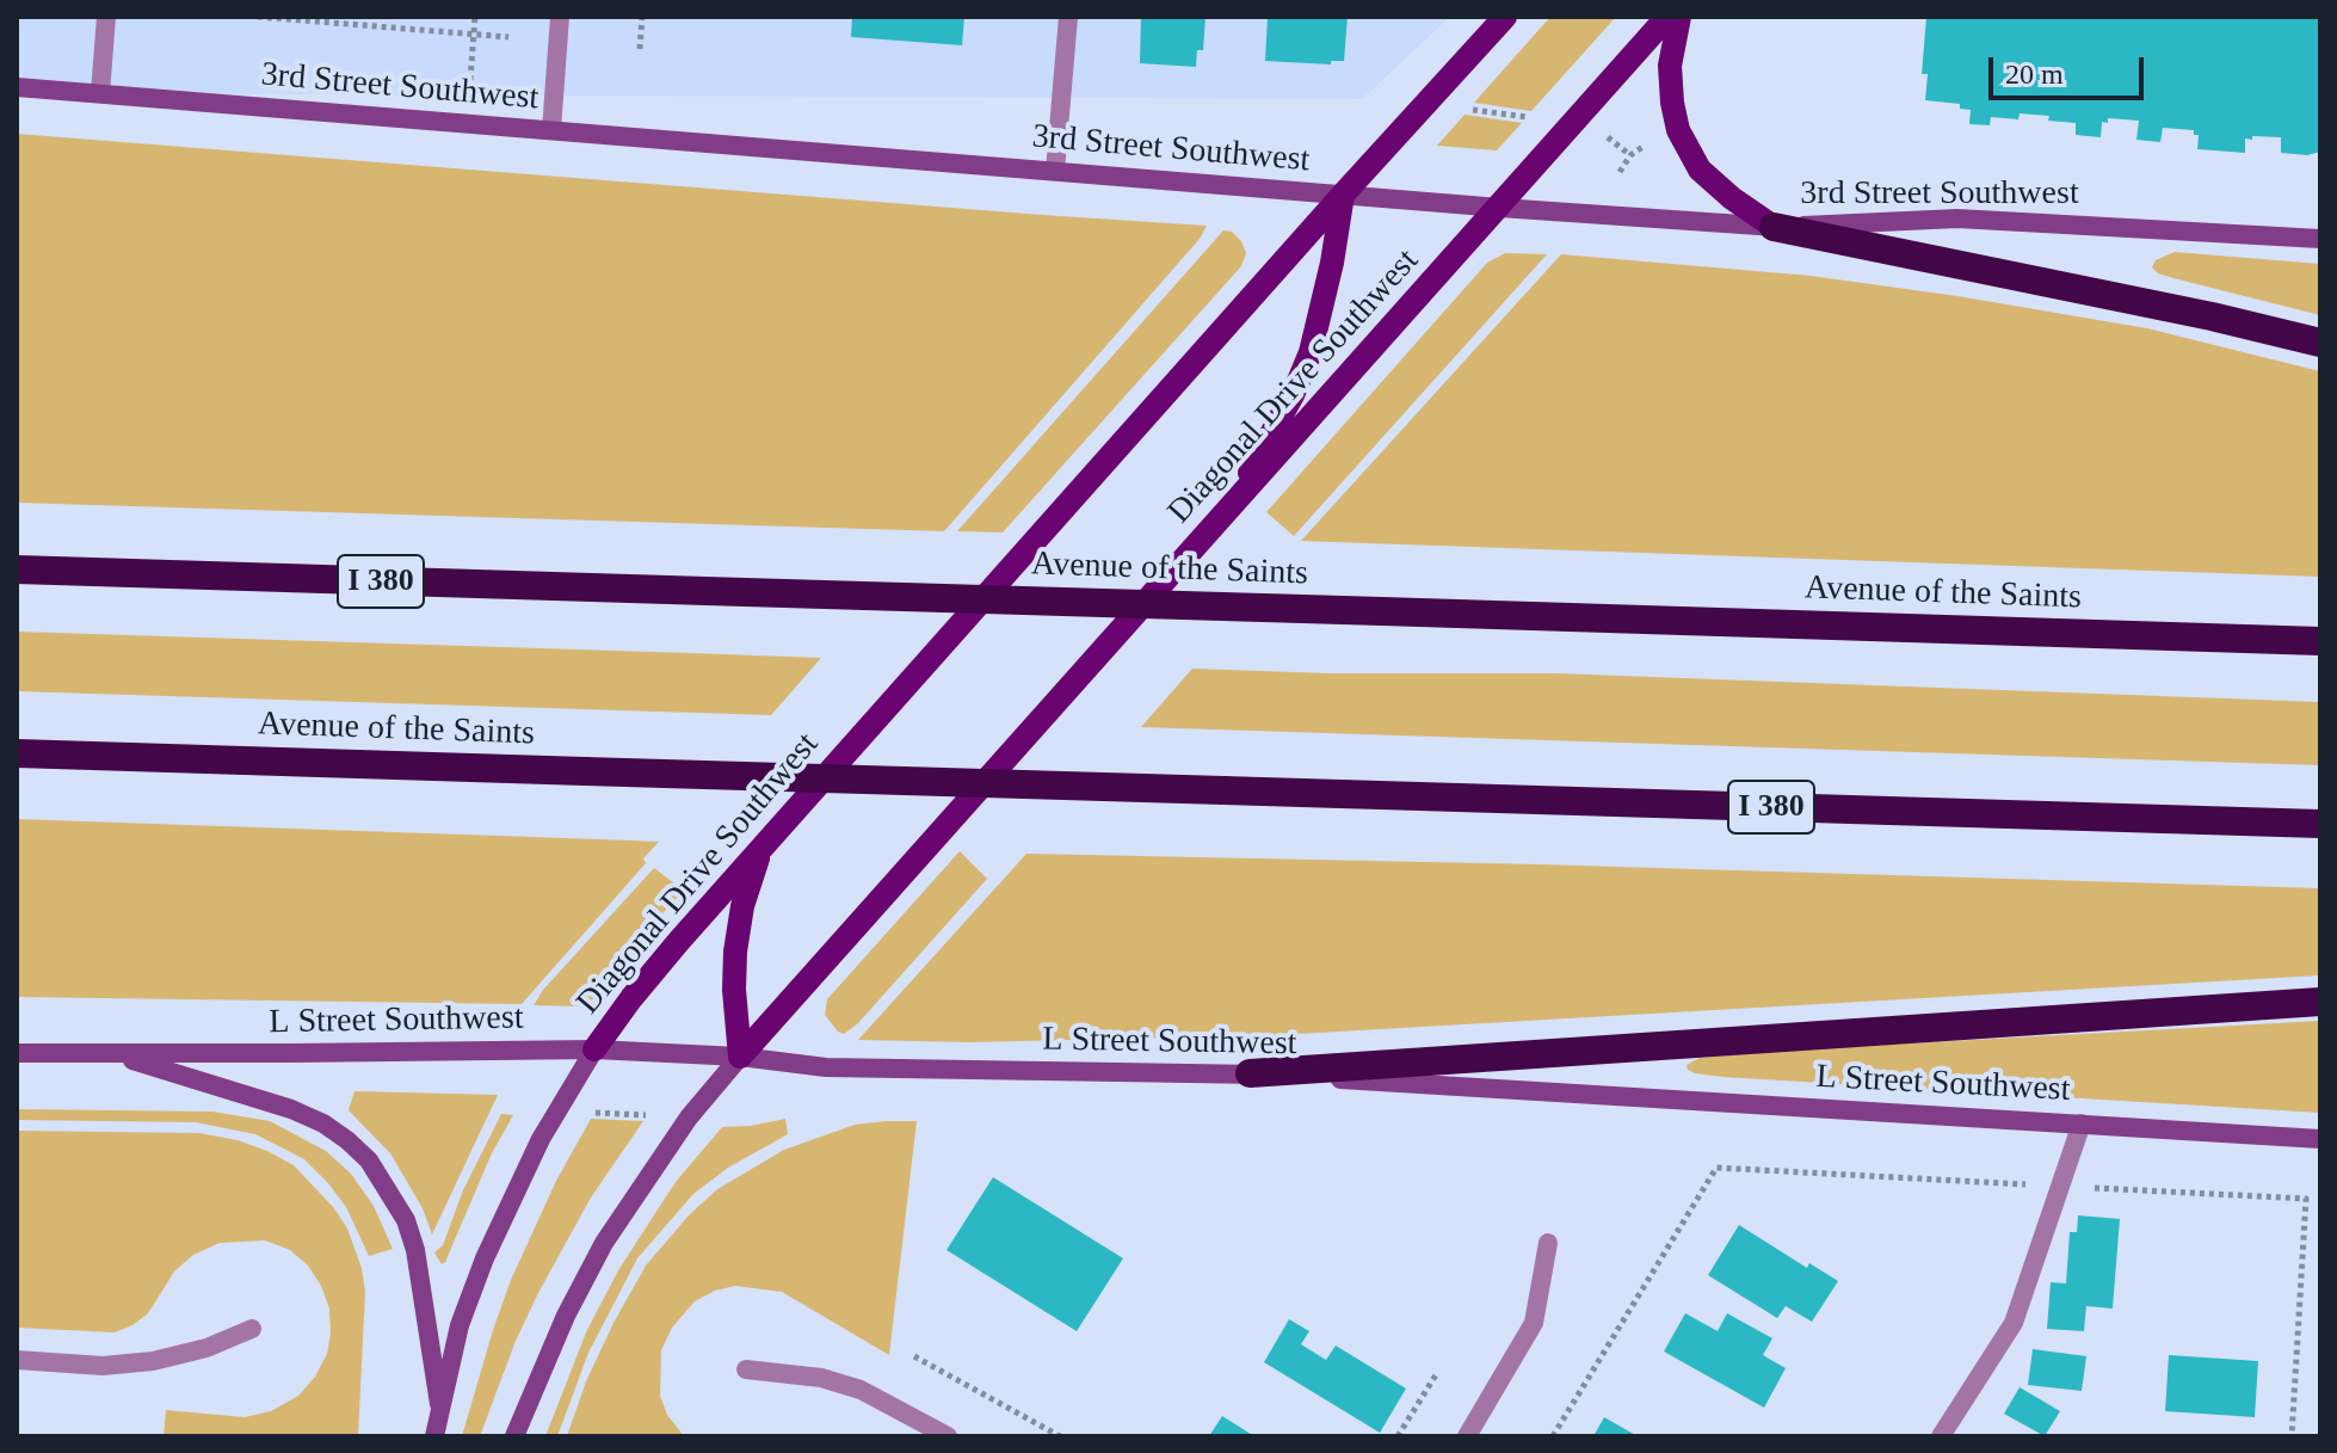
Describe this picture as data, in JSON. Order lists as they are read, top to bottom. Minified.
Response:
{"streets":{"highway":["Avenue of the Saints","I 380"],"main road":["3rd Street Southwest","Diagonal Drive Southwest","L Street Southwest"]},"crossings":[["3rd Street Southwest","Diagonal Drive Southwest"],["Diagonal Drive Southwest","L Street Southwest"]],"scale_bar":"20 m"}
